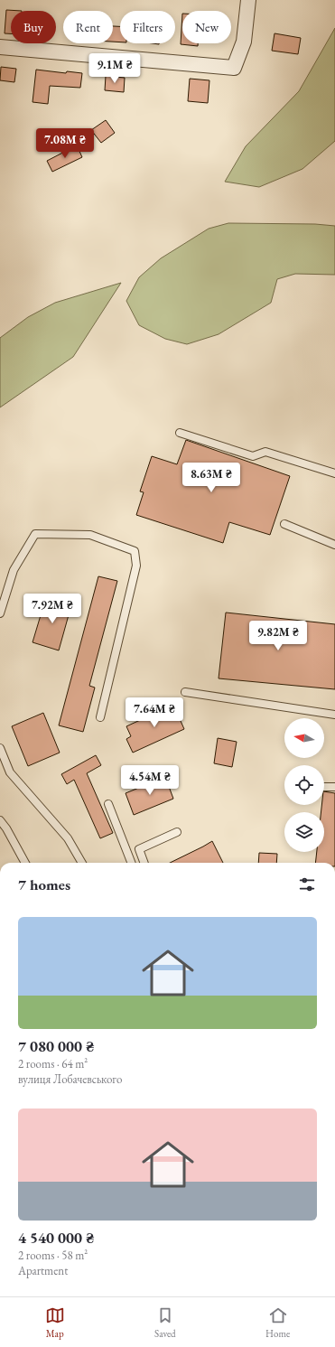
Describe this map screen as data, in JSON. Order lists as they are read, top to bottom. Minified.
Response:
{"north":"left","page":{"chip":["Buy","Rent","Filters","New"],"price":["9.1M ₴","7.08M ₴","8.63M ₴","7.92M ₴","9.82M ₴","7.64M ₴","4.54M ₴"],"heading":"7 homes","list":[{"name":"7 080 000 ₴","note":"2 rooms · 64 m² · вулиця Лобачевського"},{"name":"4 540 000 ₴","note":"2 rooms · 58 m² · Apartment"}],"tabs":["Map","Saved","Home"]}}
